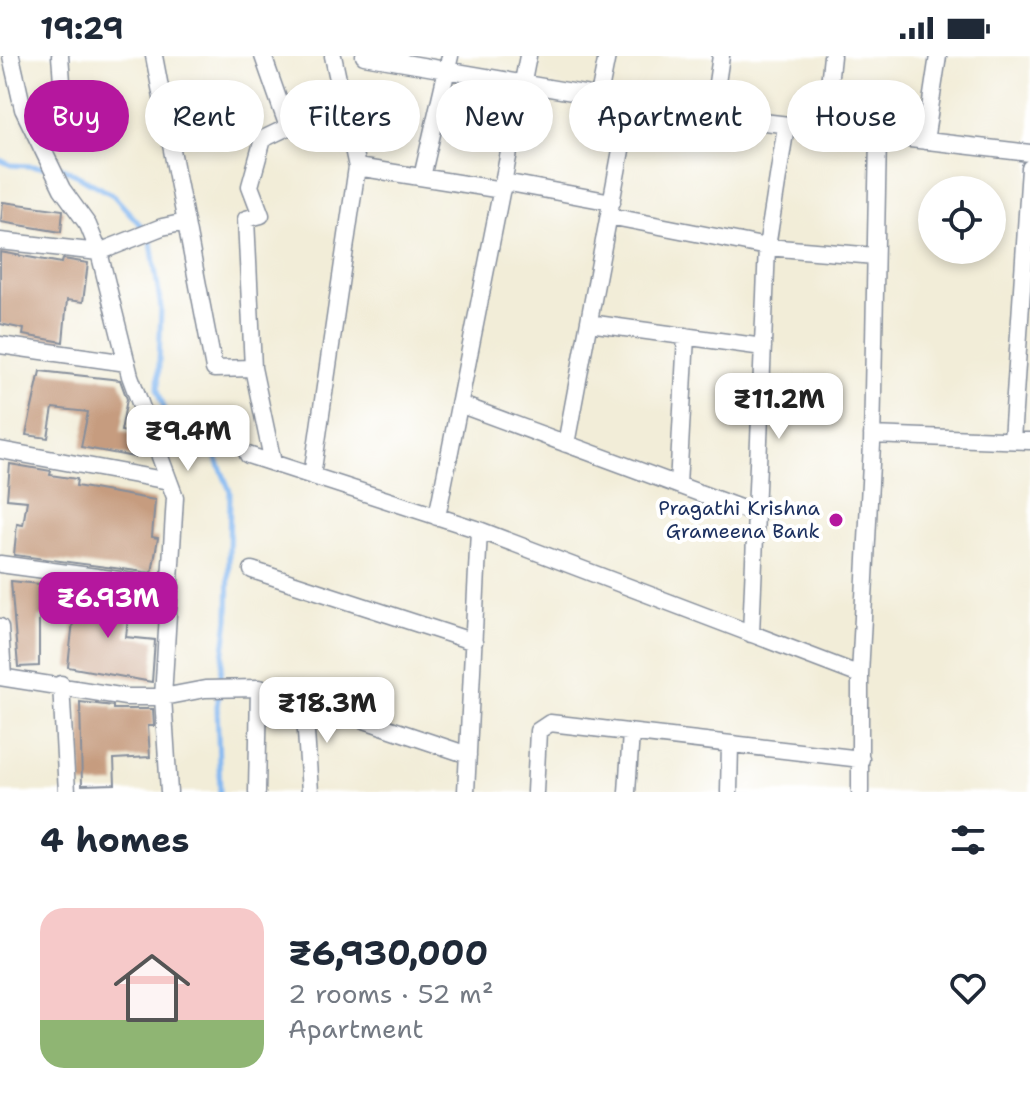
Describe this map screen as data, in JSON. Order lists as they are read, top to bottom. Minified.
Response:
{"places":["Pragathi Krishna Grameena Bank"],"page":{"status":"19:29","chip":["Buy","Rent","Filters","New","Apartment","House"],"price":["₹11.2M","₹9.4M","₹6.93M","₹18.3M"],"heading":"4 homes","list":[{"name":"₹6,930,000","note":"2 rooms · 52 m² · Apartment"}]}}
